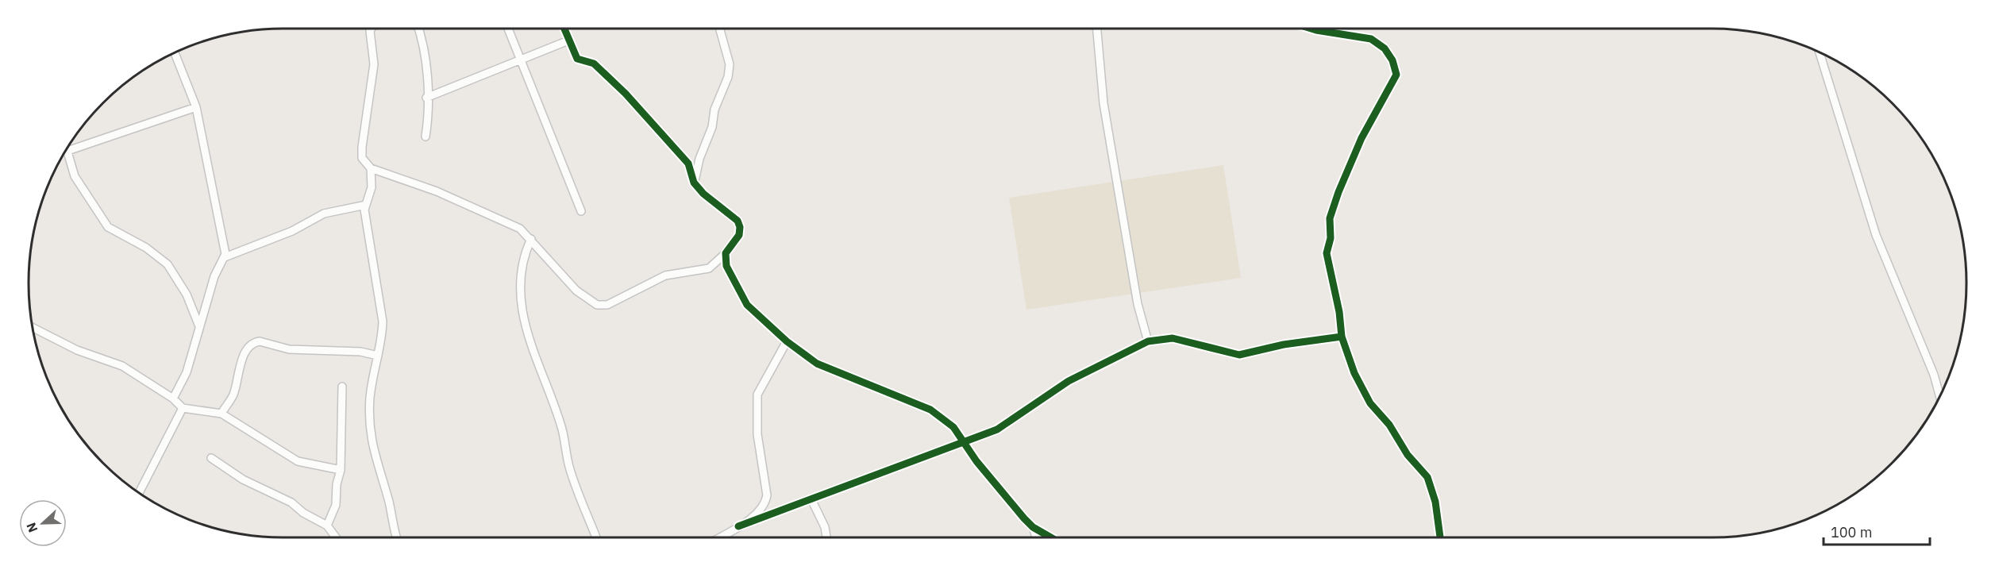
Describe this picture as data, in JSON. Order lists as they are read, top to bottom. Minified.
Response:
{"scale_bar":"100 m","north":"left"}
